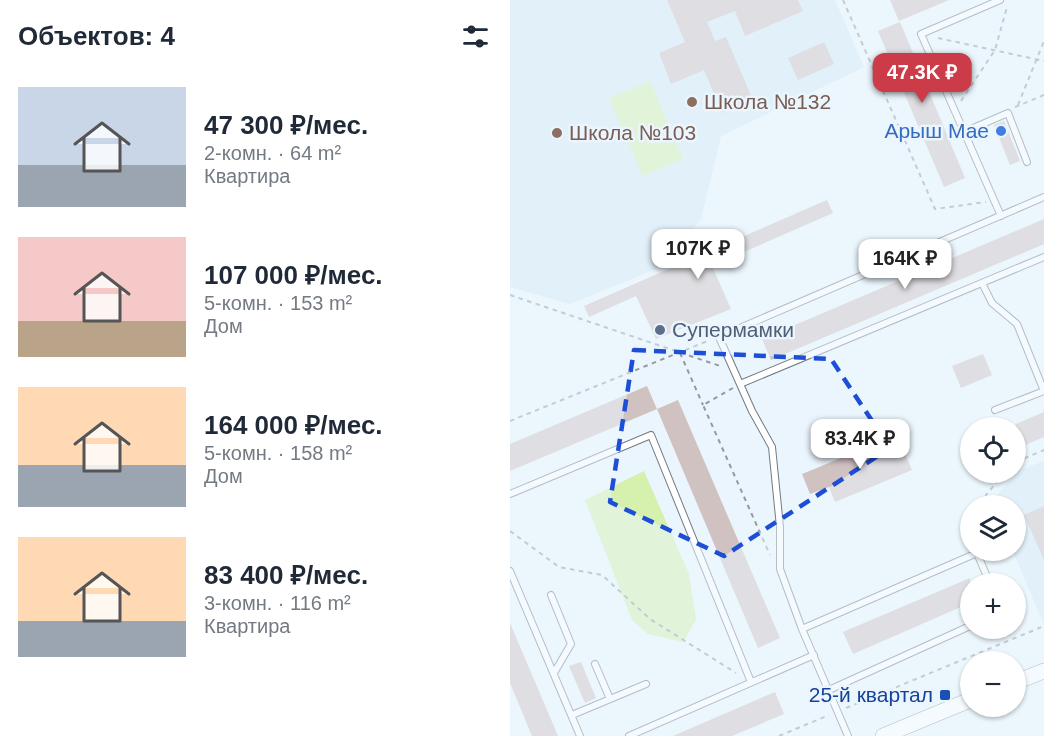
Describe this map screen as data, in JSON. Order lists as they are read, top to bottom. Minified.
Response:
{"places":{"other":["Школа №132","Арыш Мае","Школа №103","Супермамки"],"transit":["25-й квартал"]},"page":{"heading":"Объектов: 4","price":["47.3K ₽","107K ₽","164K ₽","83.4K ₽"],"list":[{"name":"47 300 ₽/мес.","note":"2-комн. · 64 m² · Квартира"},{"name":"107 000 ₽/мес.","note":"5-комн. · 153 m² · Дом"},{"name":"164 000 ₽/мес.","note":"5-комн. · 158 m² · Дом"},{"name":"83 400 ₽/мес.","note":"3-комн. · 116 m² · Квартира"}],"map_buttons":["+","−"]}}
